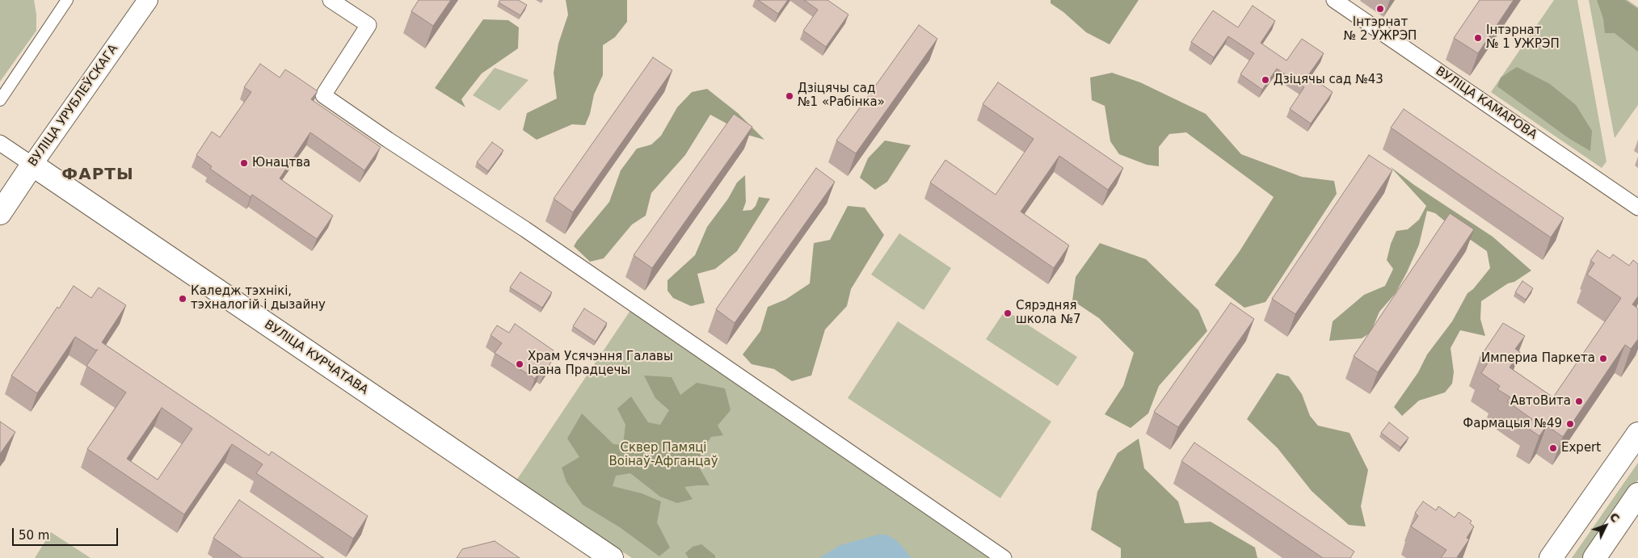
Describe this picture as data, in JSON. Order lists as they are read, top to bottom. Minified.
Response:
{"streets":{"main road":["ВУЛІЦА УРУБЛЕЎСКАГА","ВУЛІЦА КУРЧАТАВА"],"street":["ВУЛІЦА КАМАРОВА"]},"crossings":[["ВУЛІЦА УРУБЛЕЎСКАГА","ВУЛІЦА КУРЧАТАВА"]],"districts":["ФАРТЫ"],"parks":["Сквер Памяці Воінаў-Афганцаў"],"places":["Інтэрнат № 2 УЖРЭП","Інтэрнат № 1 УЖРЭП","Дзіцячы сад №43","Дзіцячы сад №1 «Рабінка»","Юнацтва","Каледж тэхнікі, тэхналогій і дызайну","Сярэдняя школа №7","Империа Паркета","Храм Усячэння Галавы Іаана Прадцечы","АвтоВита","Фармацыя №49","Expert"],"scale_bar":"50 m","north":"top right"}
